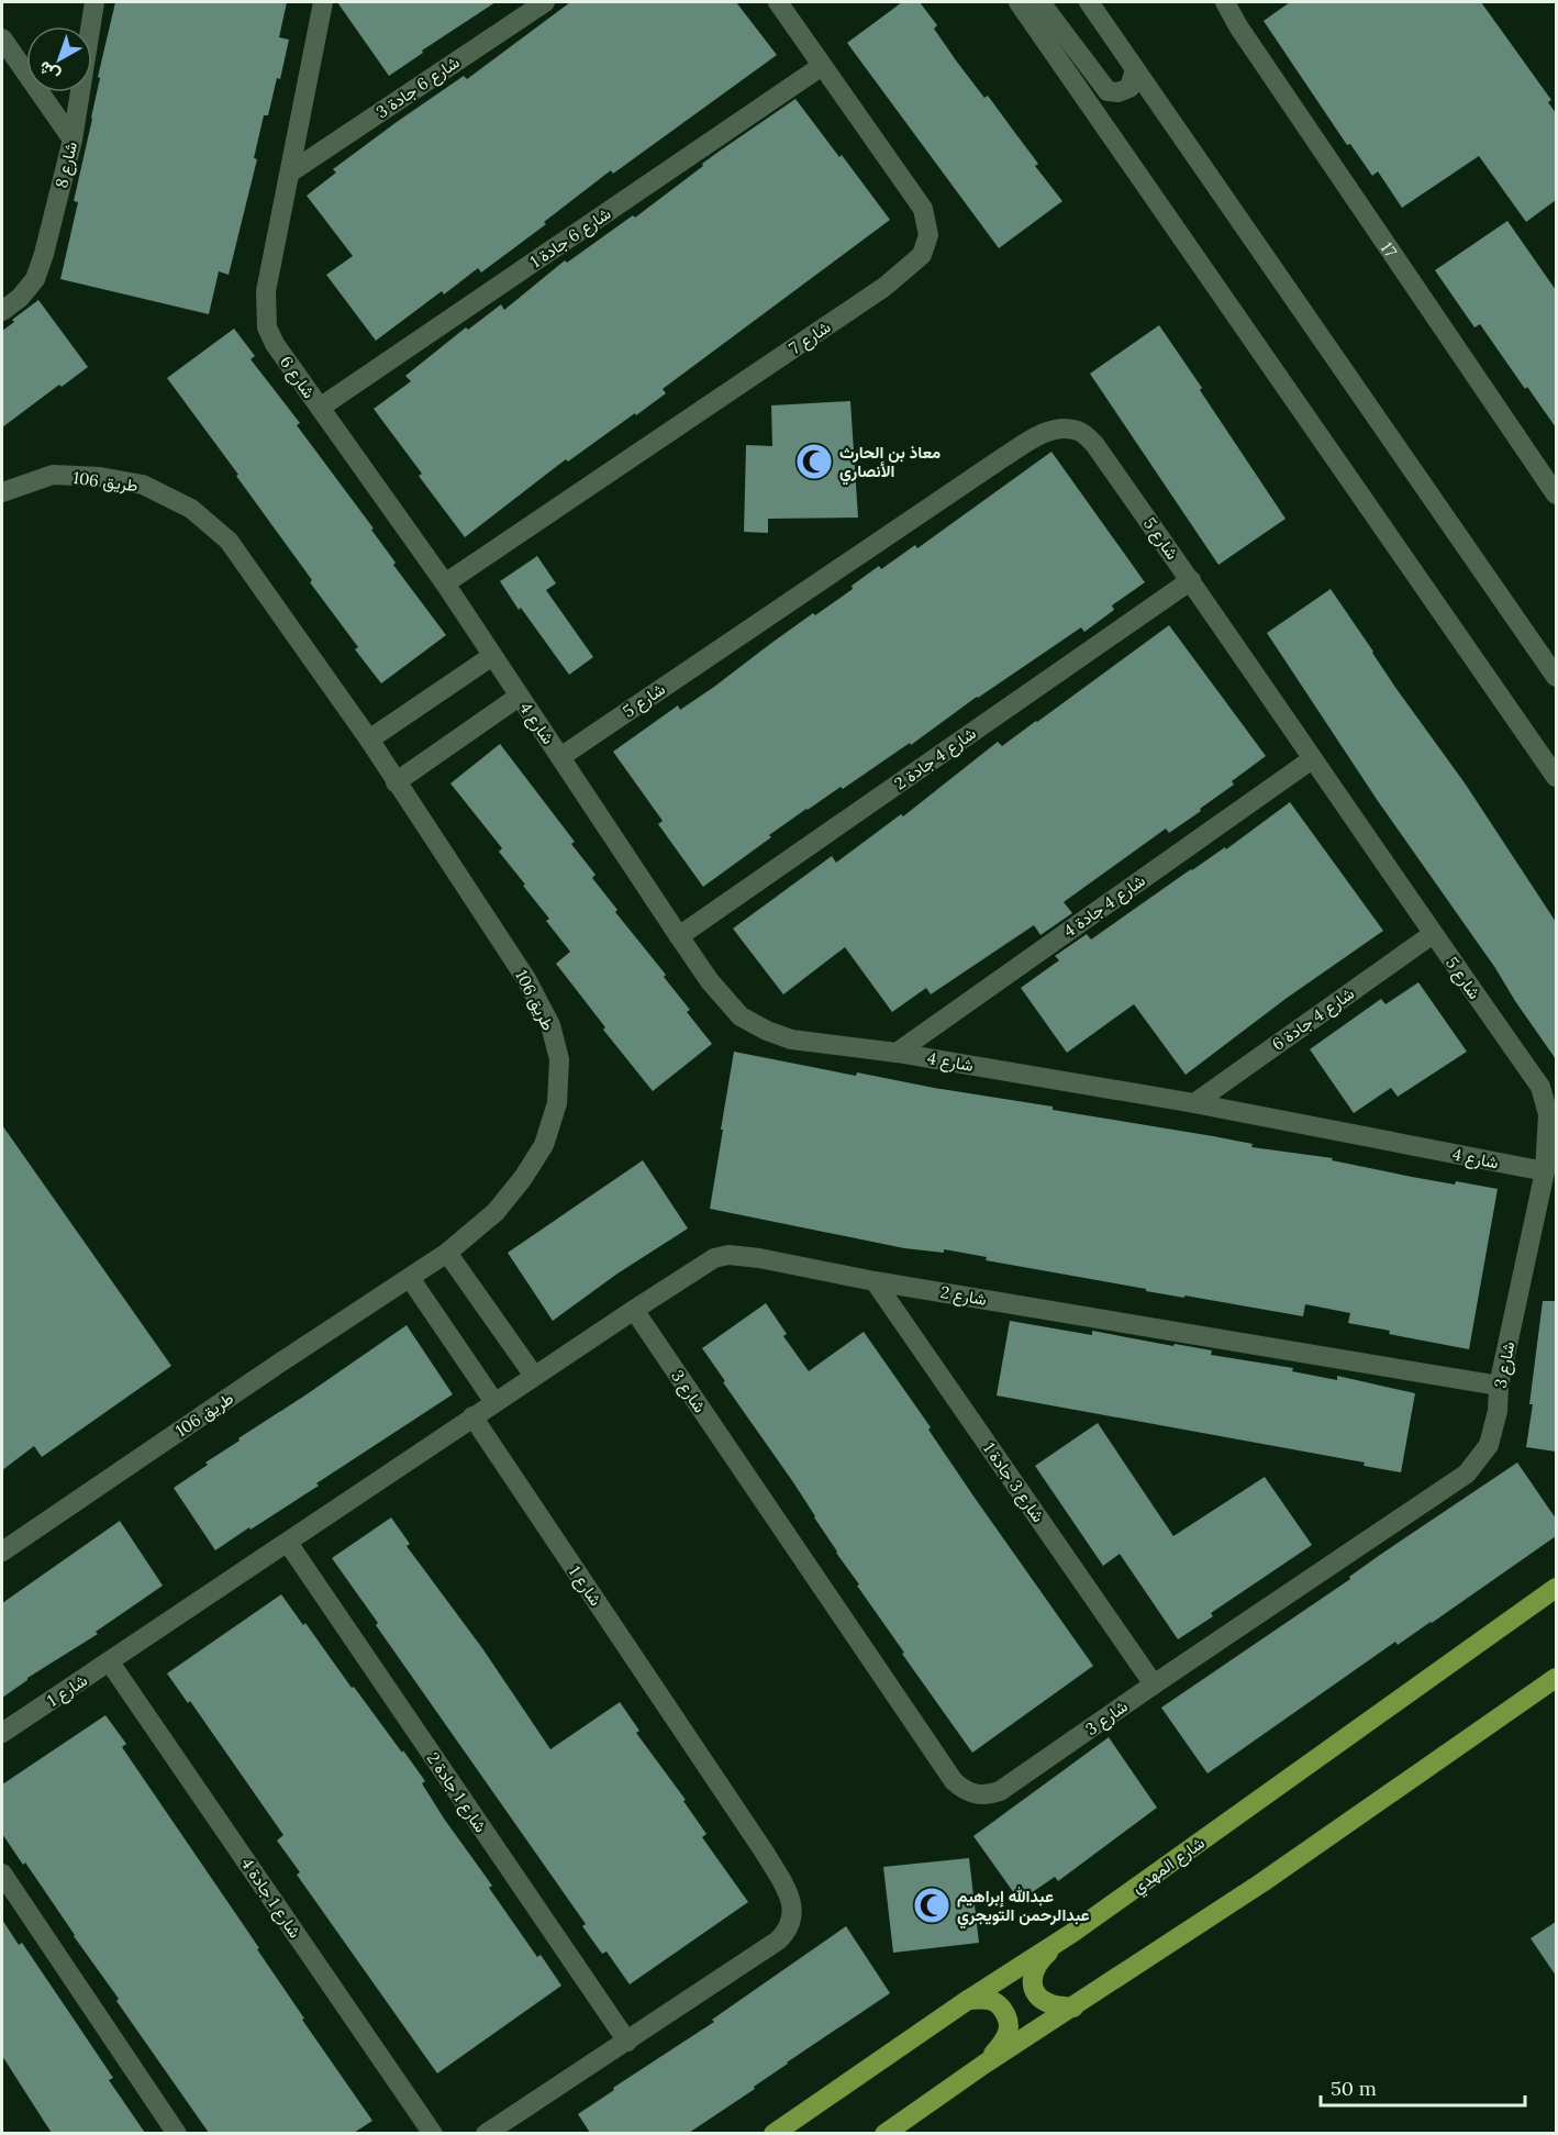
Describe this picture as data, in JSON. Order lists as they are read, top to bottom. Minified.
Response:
{"streets":{"main road":["شارع المهدي"],"street":["شارع 6 جادة 3","شارع 8","شارع 6 جادة 1","17","شارع 7","شارع 6","طريق 106","شارع 5","شارع 4","شارع 4 جادة 2","شارع 4 جادة 4","شارع 4 جادة 6","شارع 2","شارع 3","شارع 3 جادة 1","شارع 1","شارع 1 جادة 2","شارع 1 جادة 4"]},"crossings":[["شارع 6 جادة 3","شارع 6"],["شارع 6 جادة 1","شارع 7"],["شارع 6 جادة 1","شارع 6"],["شارع 7","شارع 6"],["شارع 6","شارع 4"],["شارع 5","شارع 4"],["شارع 5","شارع 4 جادة 2"],["شارع 5","شارع 4 جادة 4"],["شارع 5","شارع 4 جادة 6"],["شارع 5","شارع 3"],["شارع 4","شارع 4 جادة 2"],["شارع 4","شارع 4 جادة 4"],["شارع 4","شارع 4 جادة 6"],["شارع 4","شارع 3"],["شارع 2","شارع 3"],["شارع 2","شارع 3 جادة 1"],["شارع 2","شارع 1"],["شارع 3","شارع 3 جادة 1"],["شارع 1","شارع 1 جادة 2"],["شارع 1","شارع 1 جادة 4"]],"places":{"mosque":["معاذ بن الحارث الأنصاري","عبدالله إبراهيم عبدالرحمن التويجري"]},"scale_bar":"50 m","north":"bottom left"}
